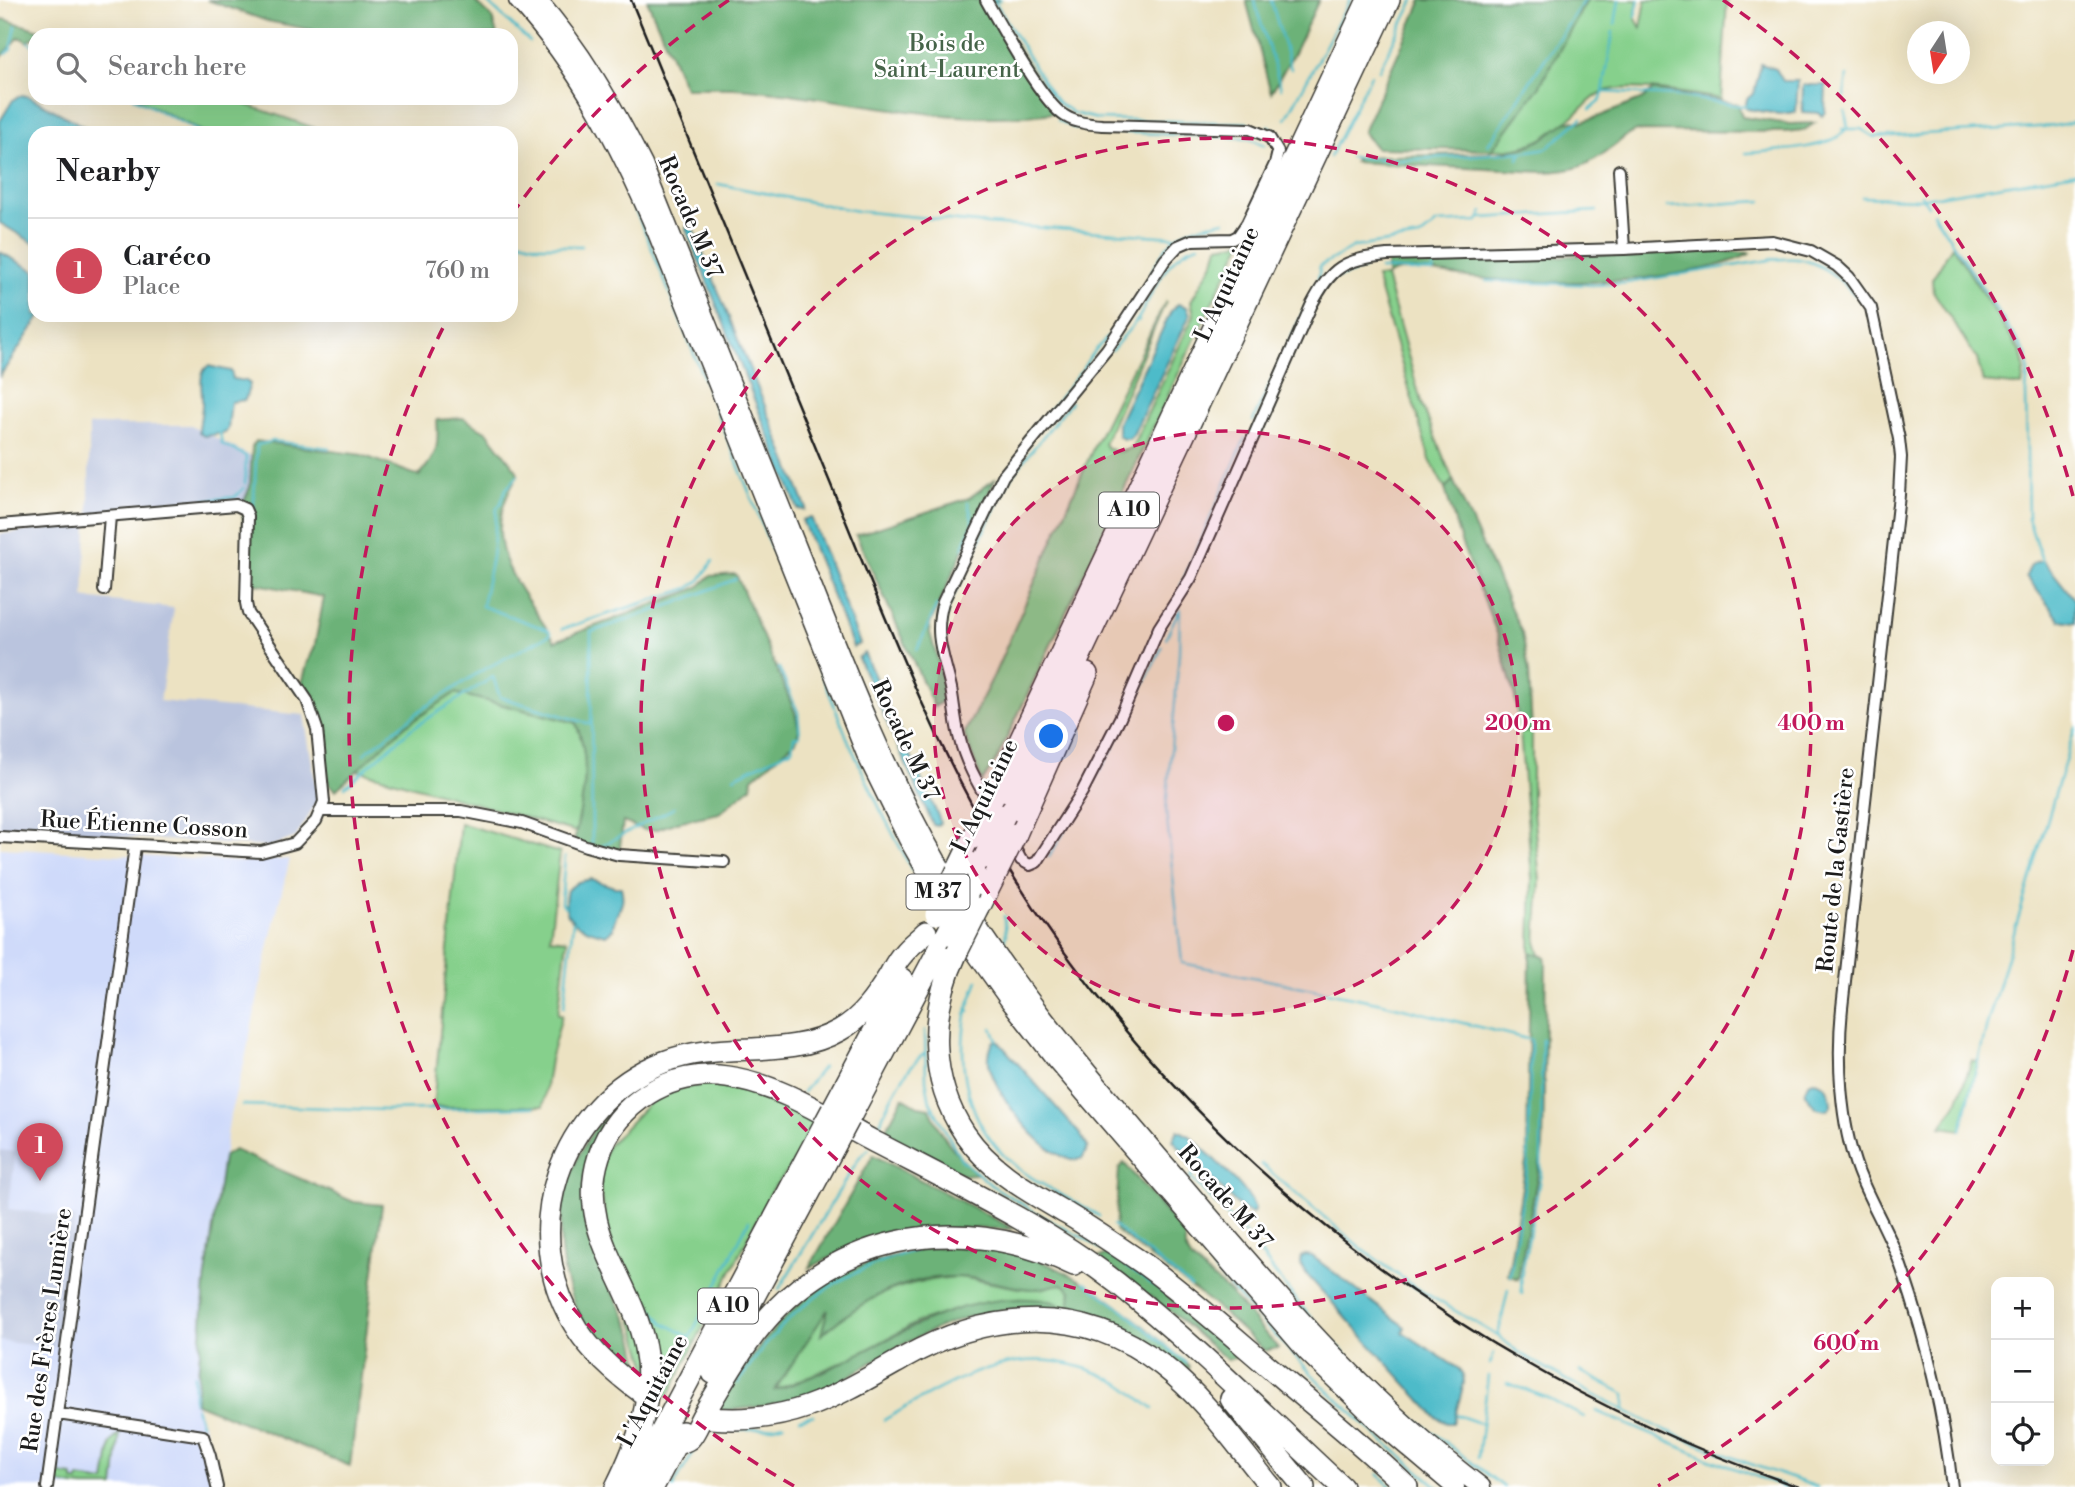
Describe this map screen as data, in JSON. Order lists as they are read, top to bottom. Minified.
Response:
{"streets":{"highway":["Rocade M 37","L'Aquitaine","A 10","M 37"],"street":["Rue Étienne Cosson","Route de la Gastière","Rue des Frères Lumière"]},"crossings":[["L'Aquitaine","Route de la Gastière"],["Rue Étienne Cosson","Rue des Frères Lumière"]],"parks":["Bois de Saint-Laurent"],"north":"bottom","page":{"search":"Search here","heading":"Nearby","list":[{"mark":"1","name":"Caréco","note":"Place","value":"760 m"}],"pins":"1","map_buttons":["+","−"]},"rings":["200 m","400 m","600 m"]}
